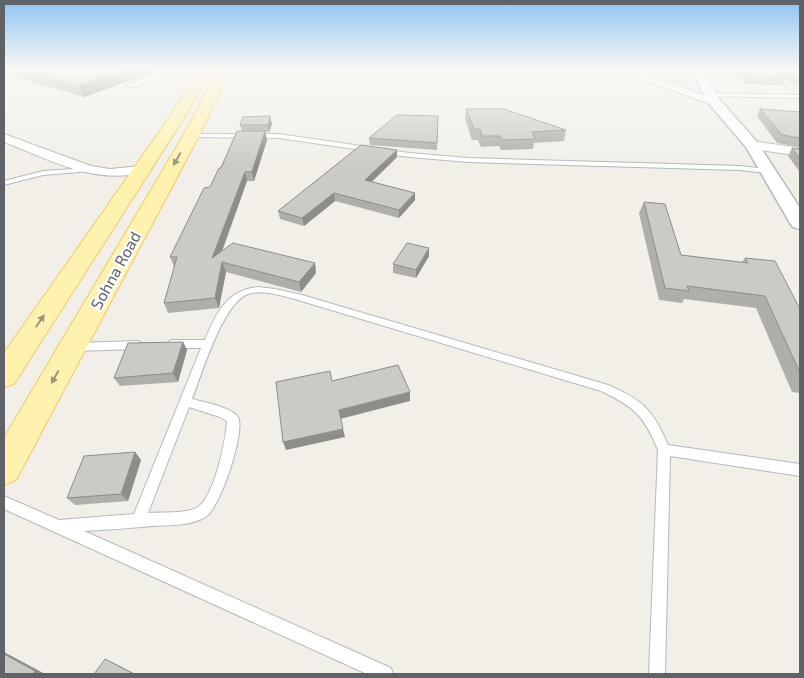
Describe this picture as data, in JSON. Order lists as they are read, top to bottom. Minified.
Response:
{"streets":{"main road":["Sohna Road"]}}
